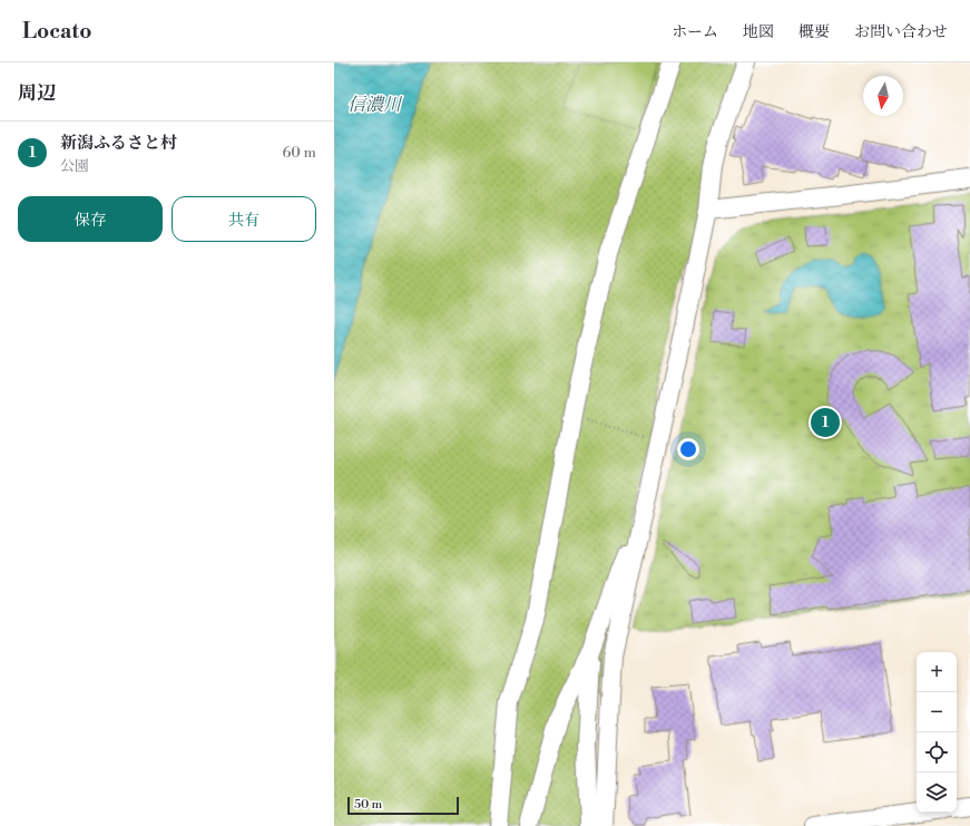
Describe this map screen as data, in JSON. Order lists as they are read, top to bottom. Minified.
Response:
{"water":["信濃川"],"scale_bar":"50 m","north":"bottom","page":{"header":"Locato","nav":["ホーム","地図","概要","お問い合わせ"],"heading":"周辺","list":[{"mark":"1","name":"新潟ふるさと村","note":"公園","value":"60 m"}],"buttons":["保存","共有"],"pins":"1","map_buttons":["+","−"],"scale":"50 m"}}
